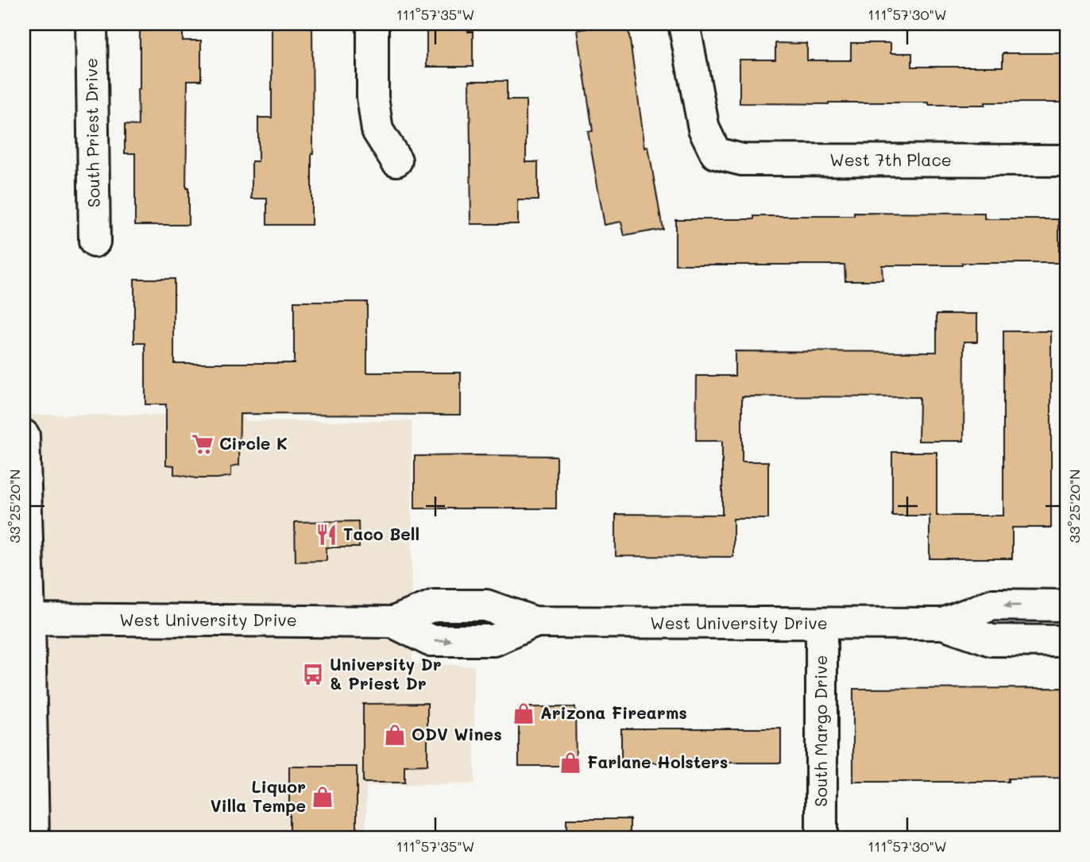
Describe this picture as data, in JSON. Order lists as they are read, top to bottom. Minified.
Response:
{"streets":{"main road":["South Priest Drive","West 7th Place","West University Drive","South Margo Drive"]},"crossings":[["West University Drive","South Margo Drive"]],"places":{"supermarket":["Circle K"],"restaurant":["Taco Bell"],"bus stop":["University Dr & Priest Dr"],"shop":["Arizona Firearms","ODV Wines","Farlane Holsters","Liquor Villa Tempe"]},"coordinates":["111°57'35\"W","111°57'30\"W","33°25'20\"N"]}
